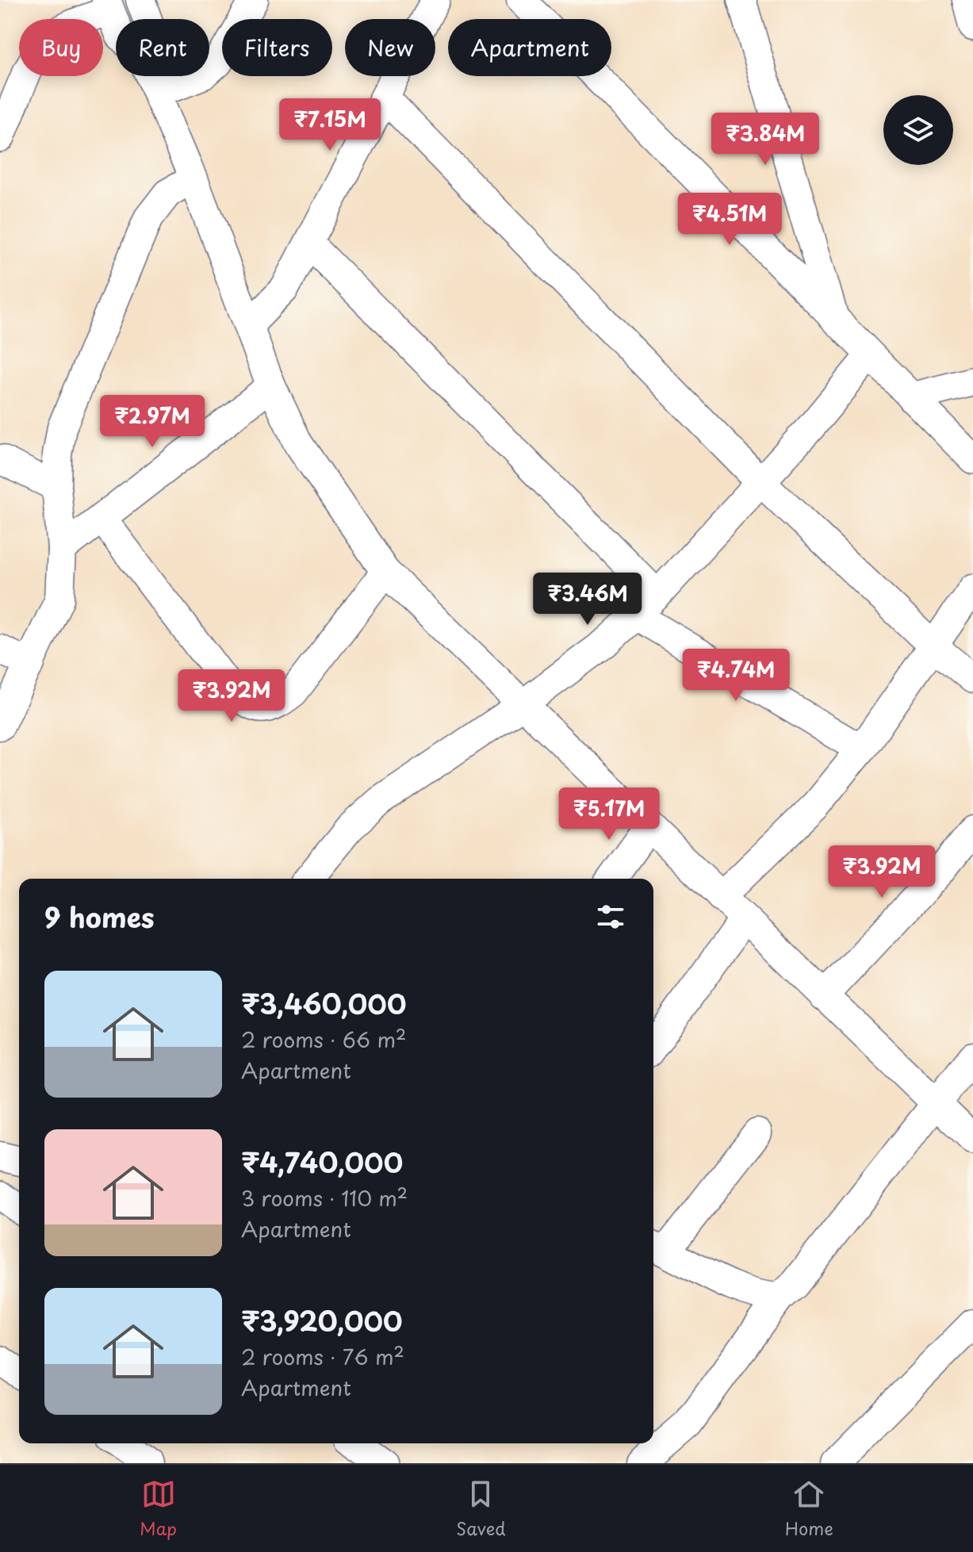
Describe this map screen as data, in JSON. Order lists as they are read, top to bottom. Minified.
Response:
{"page":{"chip":["Buy","Rent","Filters","New","Apartment"],"price":["₹7.15M","₹3.84M","₹4.51M","₹2.97M","₹3.46M","₹4.74M","₹3.92M","₹5.17M","₹3.92M"],"heading":"9 homes","list":[{"name":"₹3,460,000","note":"2 rooms · 66 m² · Apartment"},{"name":"₹4,740,000","note":"3 rooms · 110 m² · Apartment"},{"name":"₹3,920,000","note":"2 rooms · 76 m² · Apartment"}],"tabs":["Map","Saved","Home"]}}
